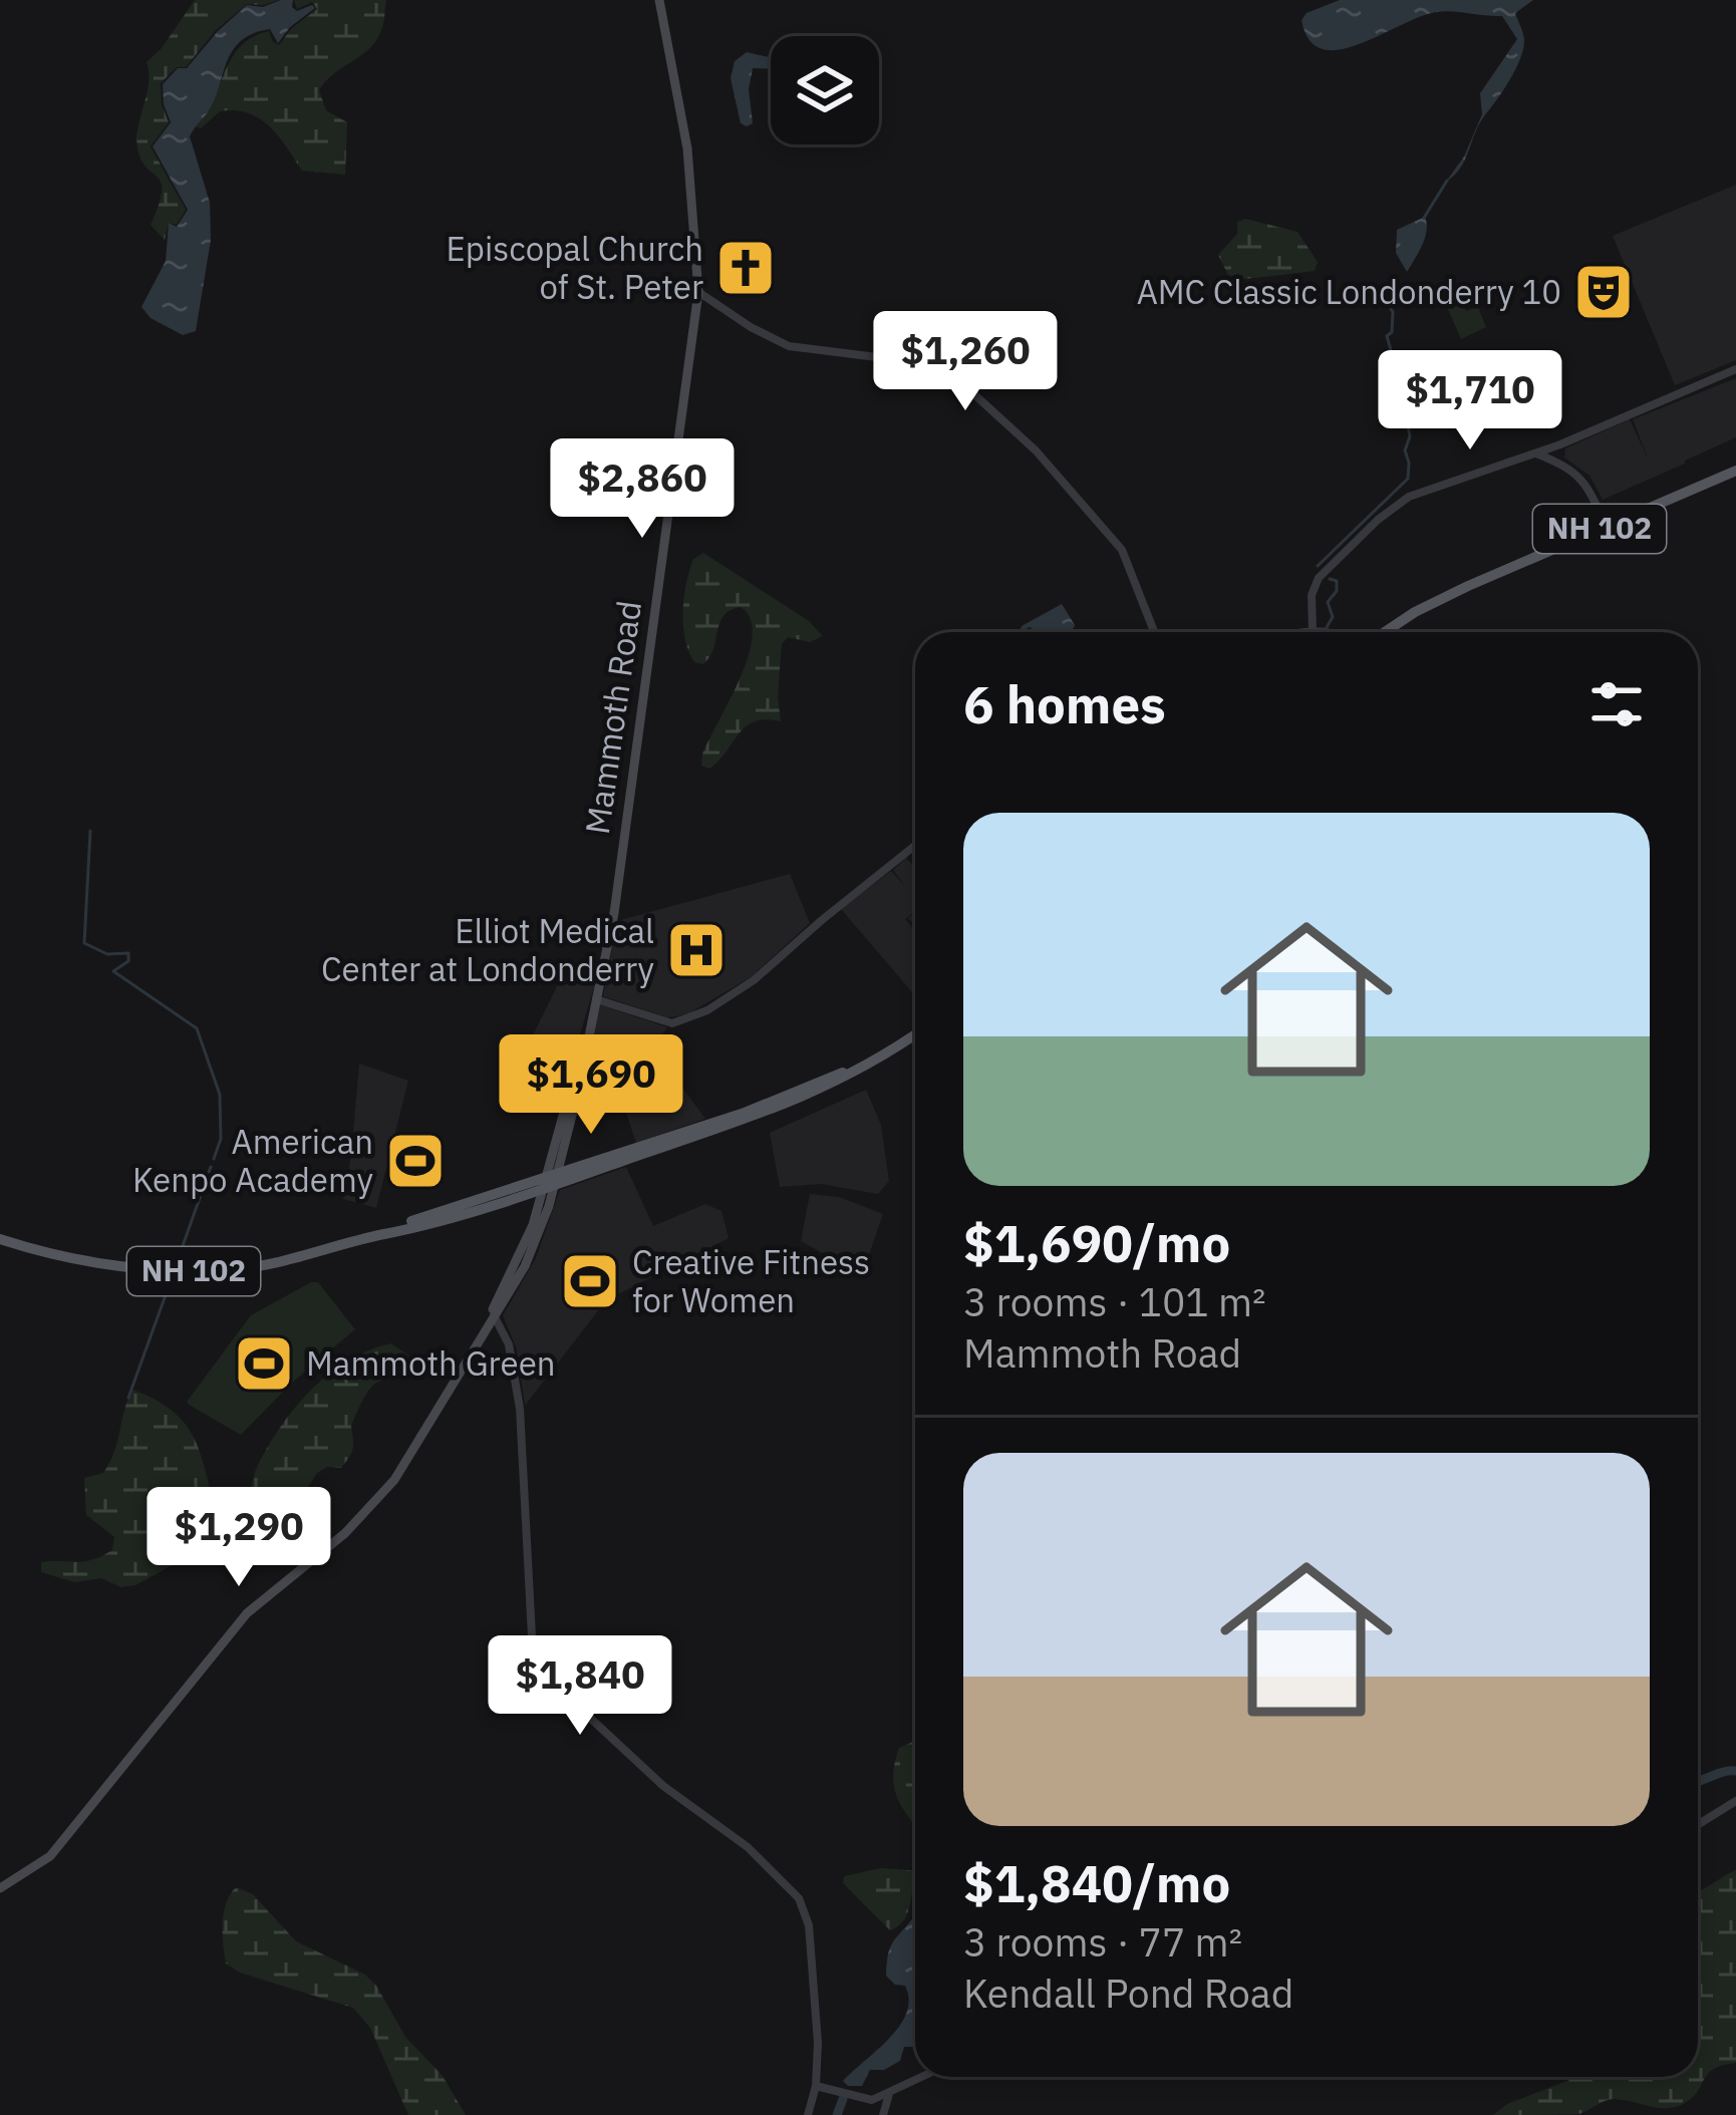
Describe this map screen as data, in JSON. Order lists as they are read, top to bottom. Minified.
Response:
{"streets":{"main road":["NH 102","Mammoth Road"]},"crossings":[["NH 102","Mammoth Road"]],"places":{"church":["Episcopal Church of St. Peter"],"theatre":["AMC Classic Londonderry 10"],"hospital":["Elliot Medical Center at Londonderry"],"sports":["American Kenpo Academy","Creative Fitness for Women","Mammoth Green"]},"page":{"price":["$1,260","$1,710","$2,860","$1,690","$1,290","$1,840"],"heading":"6 homes","list":[{"name":"$1,690/mo","note":"3 rooms · 101 m² · Mammoth Road"},{"name":"$1,840/mo","note":"3 rooms · 77 m² · Kendall Pond Road"}]}}
